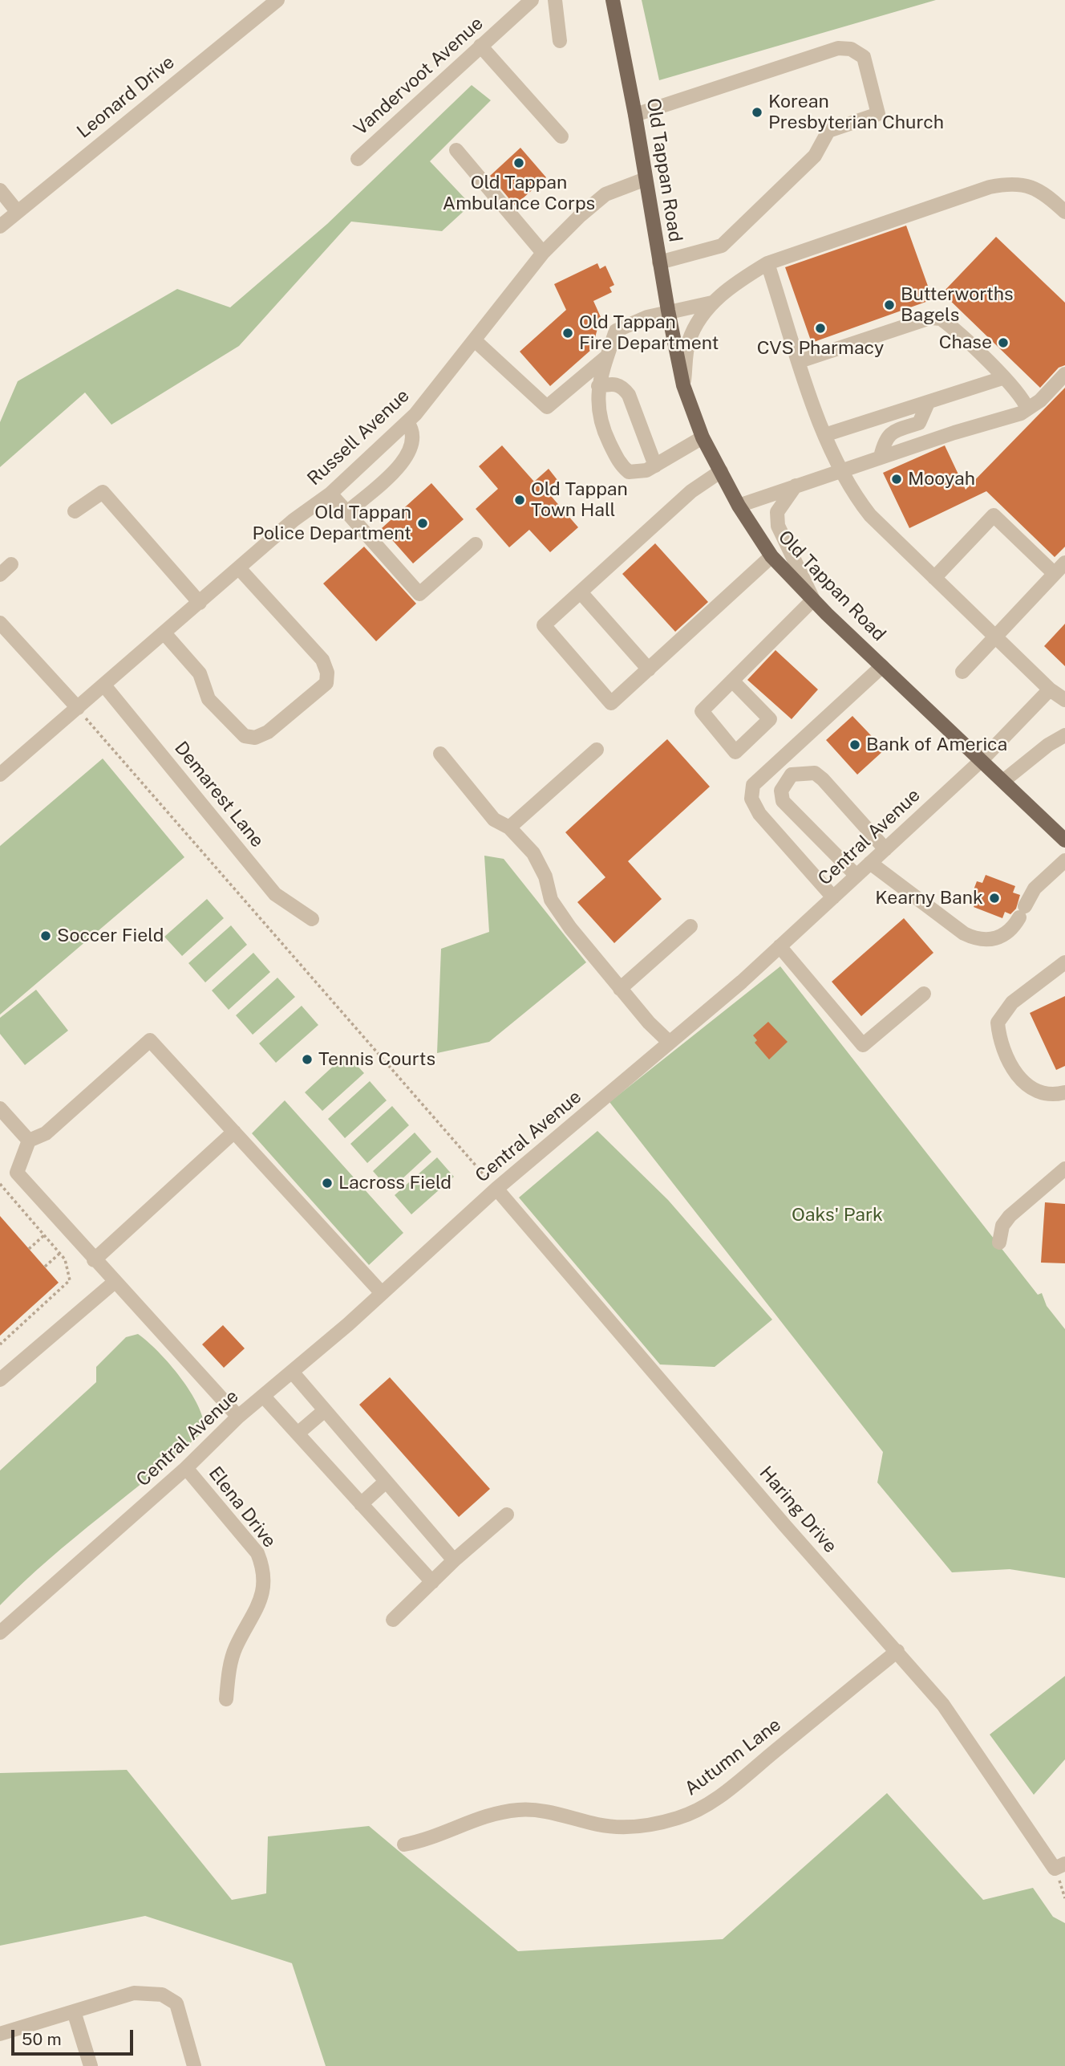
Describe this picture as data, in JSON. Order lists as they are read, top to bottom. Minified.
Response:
{"streets":{"main road":["Old Tappan Road"],"street":["Vandervoot Avenue","Leonard Drive","Russell Avenue","Demarest Lane","Central Avenue","Elena Drive","Haring Drive","Autumn Lane"]},"crossings":[["Old Tappan Road","Russell Avenue"],["Old Tappan Road","Central Avenue"],["Russell Avenue","Demarest Lane"],["Central Avenue","Elena Drive"],["Central Avenue","Haring Drive"],["Haring Drive","Autumn Lane"]],"parks":["Oaks' Park"],"places":["Korean Presbyterian Church","Old Tappan Ambulance Corps","Butterworths Bagels","CVS Pharmacy","Old Tappan Fire Department","Chase","Mooyah","Old Tappan Town Hall","Old Tappan Police Department","Bank of America","Kearny Bank","Soccer Field","Tennis Courts","Lacross Field"],"scale_bar":"50 m"}
